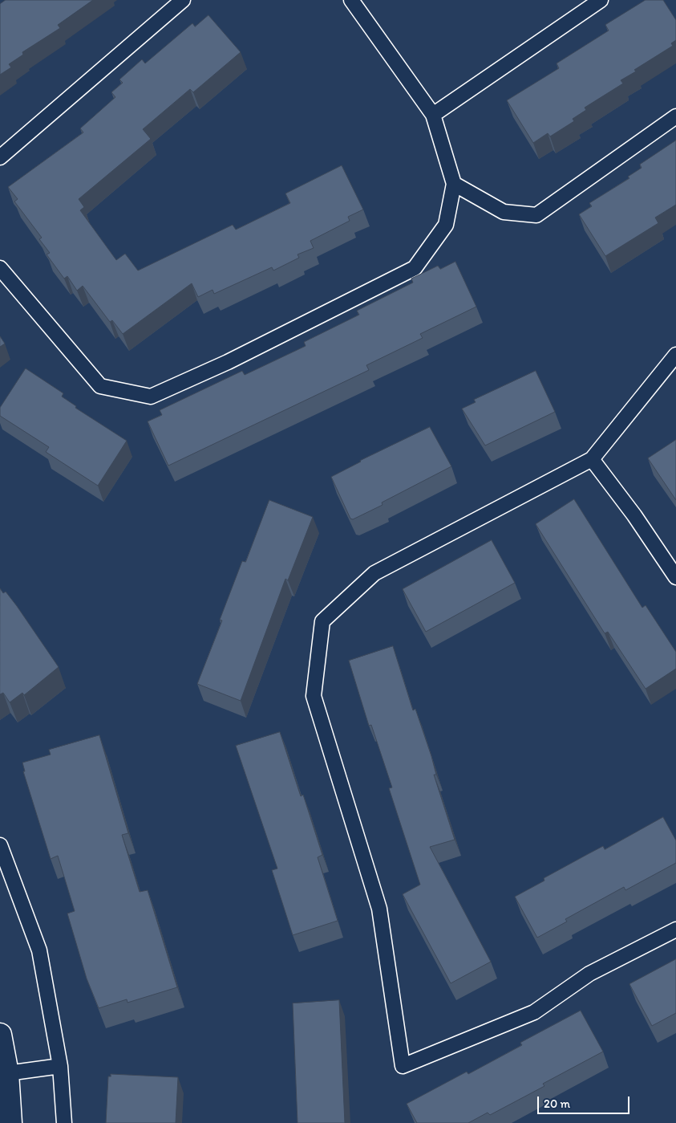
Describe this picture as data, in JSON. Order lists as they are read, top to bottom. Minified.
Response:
{"scale_bar":"20 m"}
